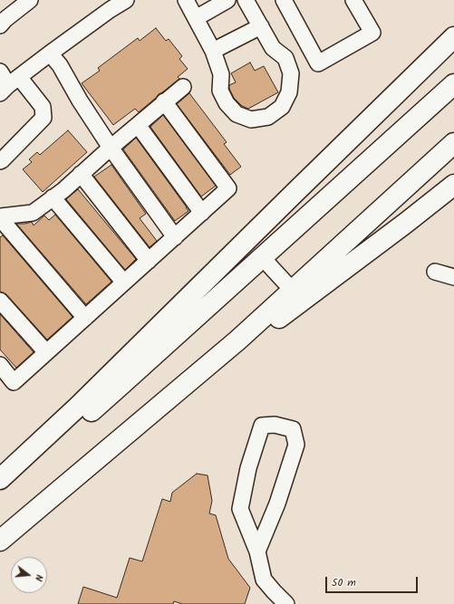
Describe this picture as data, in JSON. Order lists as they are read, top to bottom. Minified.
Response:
{"scale_bar":"50 m","north":"right"}
